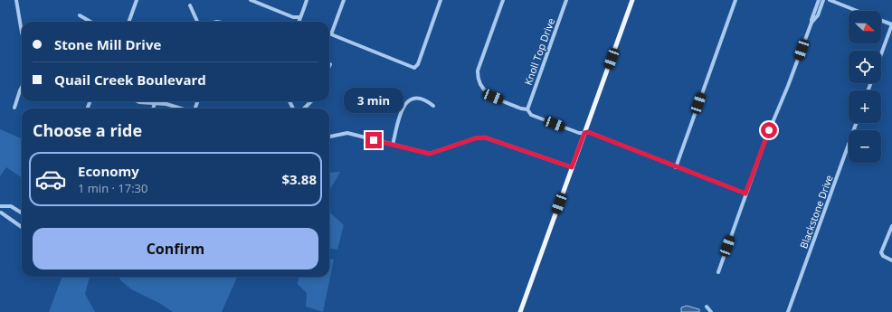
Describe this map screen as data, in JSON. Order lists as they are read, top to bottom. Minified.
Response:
{"streets":{"street":["Knoll Top Drive","Blackstone Drive"]},"north":"right","page":{"map_buttons":["+","−"],"banner":["Stone Mill Drive","Quail Creek Boulevard"],"bubble":"3 min","heading":"Choose a ride","list":[{"name":"Economy","note":"1 min · 17:30","value":"$3.88"}],"buttons":"Confirm"}}
